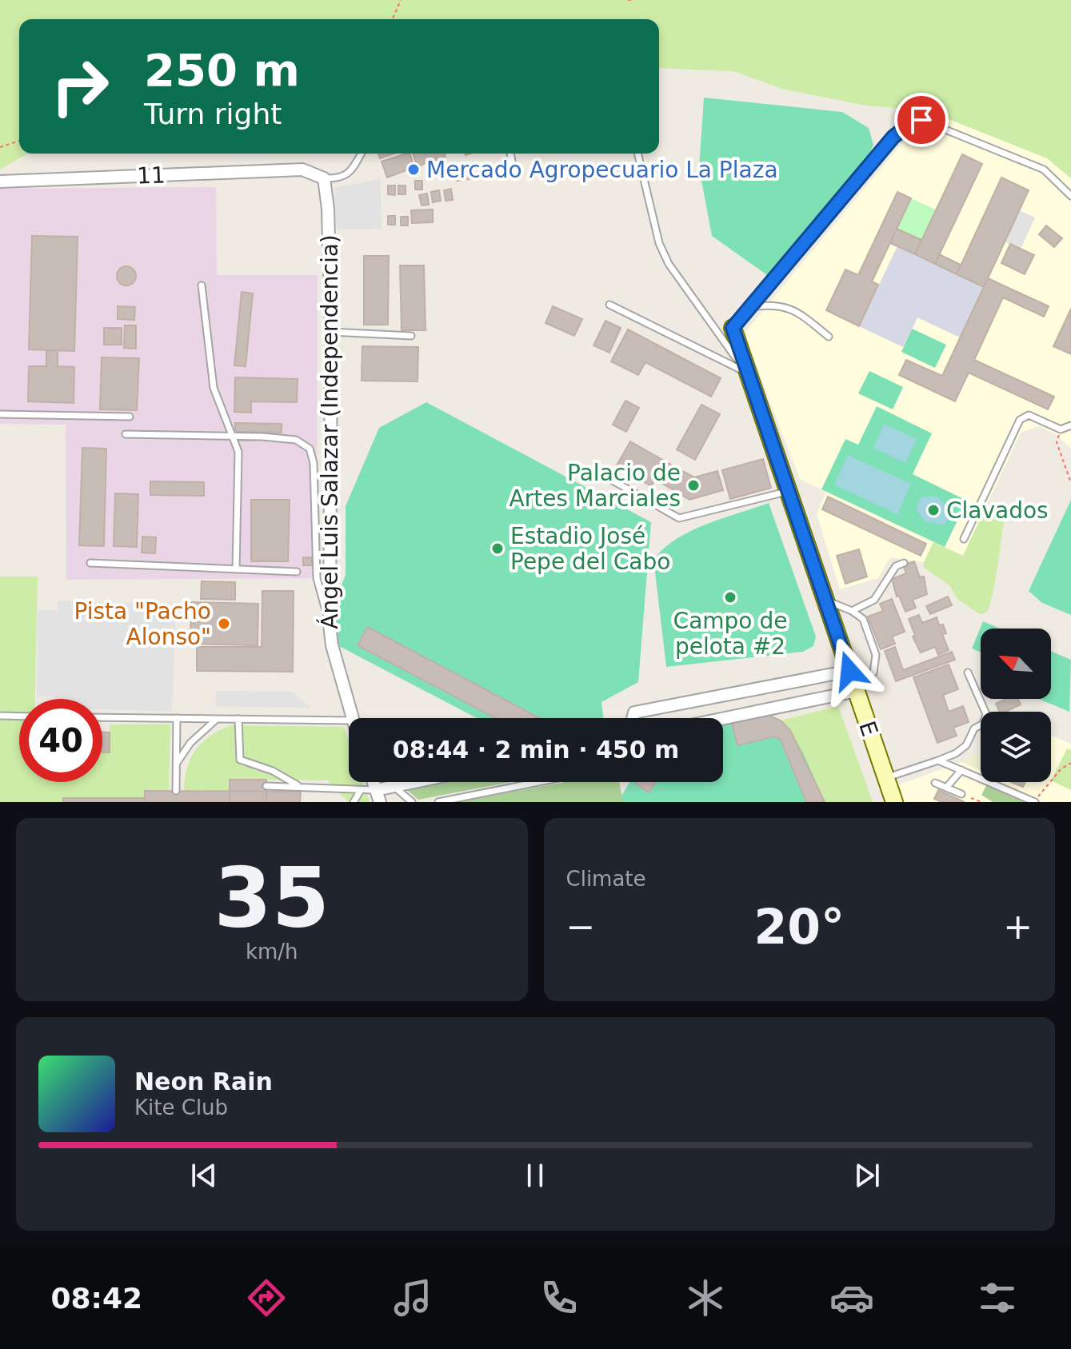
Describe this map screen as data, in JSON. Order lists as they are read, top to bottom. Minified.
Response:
{"streets":{"street":["11","Ángel Luis Salazar (Independencia)","E"]},"crossings":[["11","Ángel Luis Salazar (Independencia)"]],"places":["Mercado Agropecuario La Plaza","Palacio de Artes Marciales","Clavados","Estadio José Pepe del Cabo","Campo de pelota #2","Pista \"Pacho Alonso\""],"north":"top left","page":{"turn":["250 m","Turn right"],"limit":"40","trip":"08:44 · 2 min · 450 m","tile":[["35","km/h"],"Climate"],"heat":["−","20°","+"],"song":["Neon Rain","Kite Club"],"tabs":"08:42"}}
